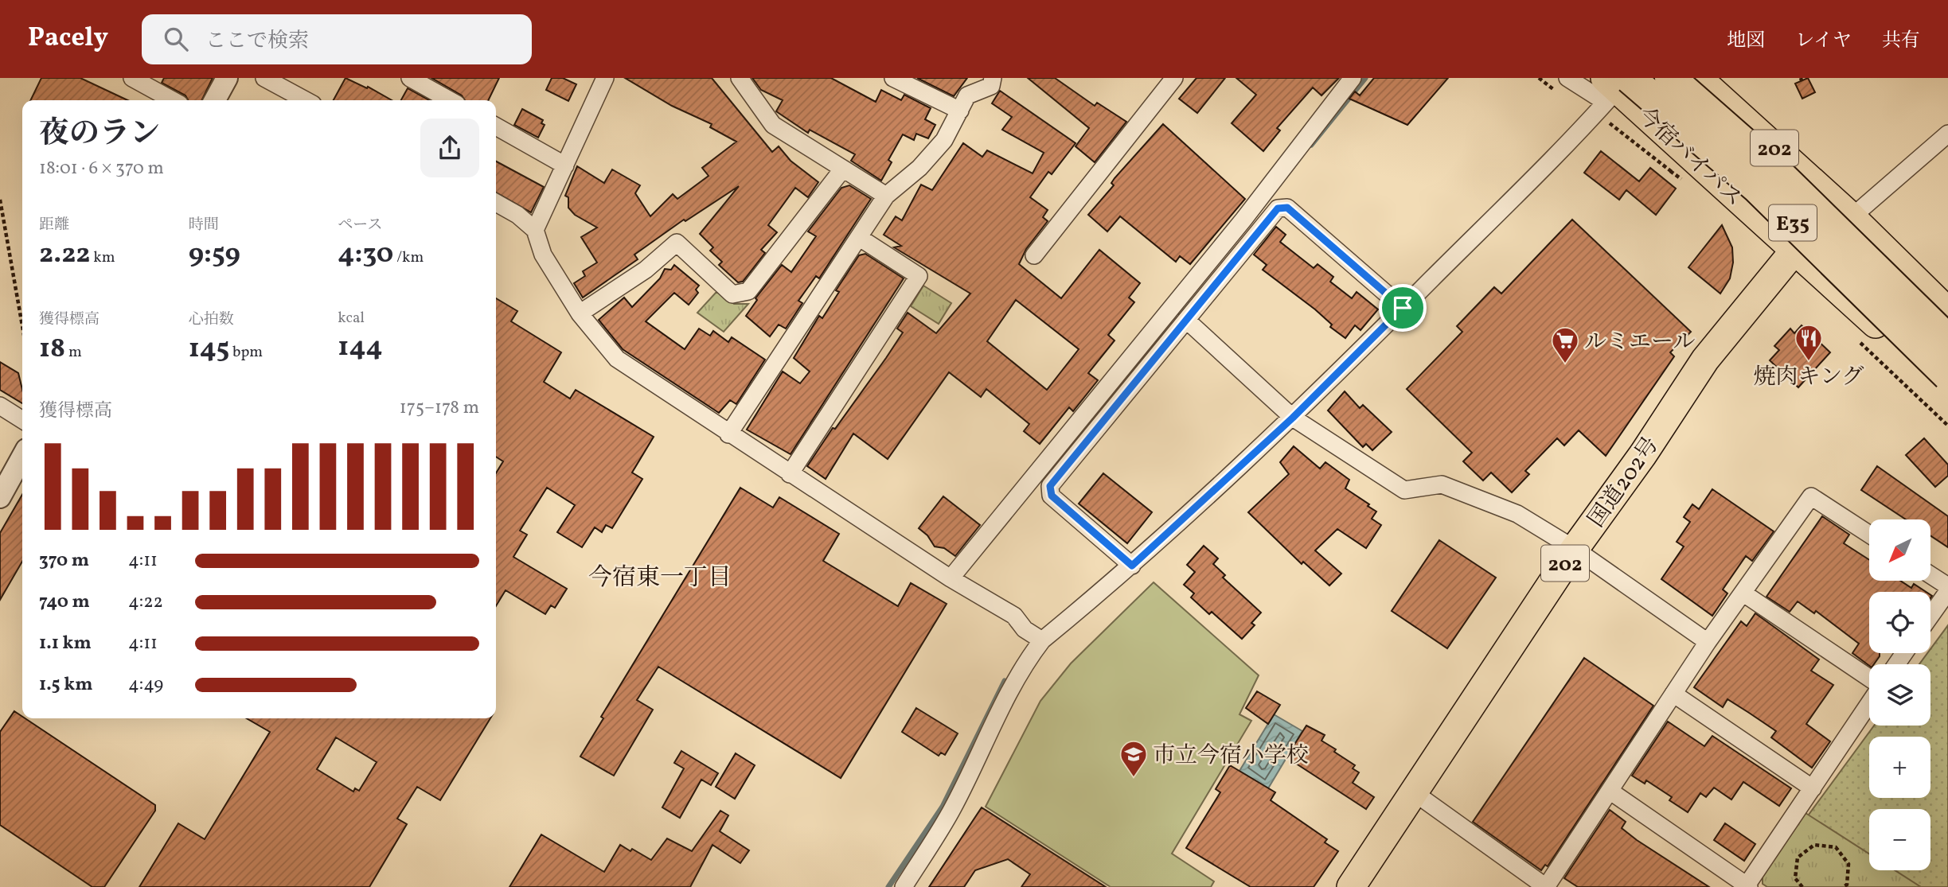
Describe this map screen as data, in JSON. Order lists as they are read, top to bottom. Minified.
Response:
{"streets":{"highway":["202","今宿バイパス","E35","国道202号"]},"crossings":[["202","国道202号"],["今宿バイパス","E35"],["今宿バイパス","国道202号"]],"districts":["今宿東一丁目"],"places":{"restaurant":["焼肉キング"],"supermarket":["ルミエール"],"school or university":["市立今宿小学校"]},"north":"bottom left","page":{"header":"Pacely","search":"ここで検索","nav":["地図","レイヤ","共有"],"heading":["夜のラン","18:01 · 6 × 370 m"],"stats":[["距離","2.22 km"],["時間","9:59"],["ペース","4:30 /km"],["獲得標高","18 m"],["心拍数","145 bpm"],["kcal","144"]],"chart":["獲得標高","175–178 m"],"map_buttons":["+","−"],"list":[{"name":"370 m","note":"4:11"},{"name":"740 m","note":"4:22"},{"name":"1.1 km","note":"4:11"},{"name":"1.5 km","note":"4:49"}]}}
